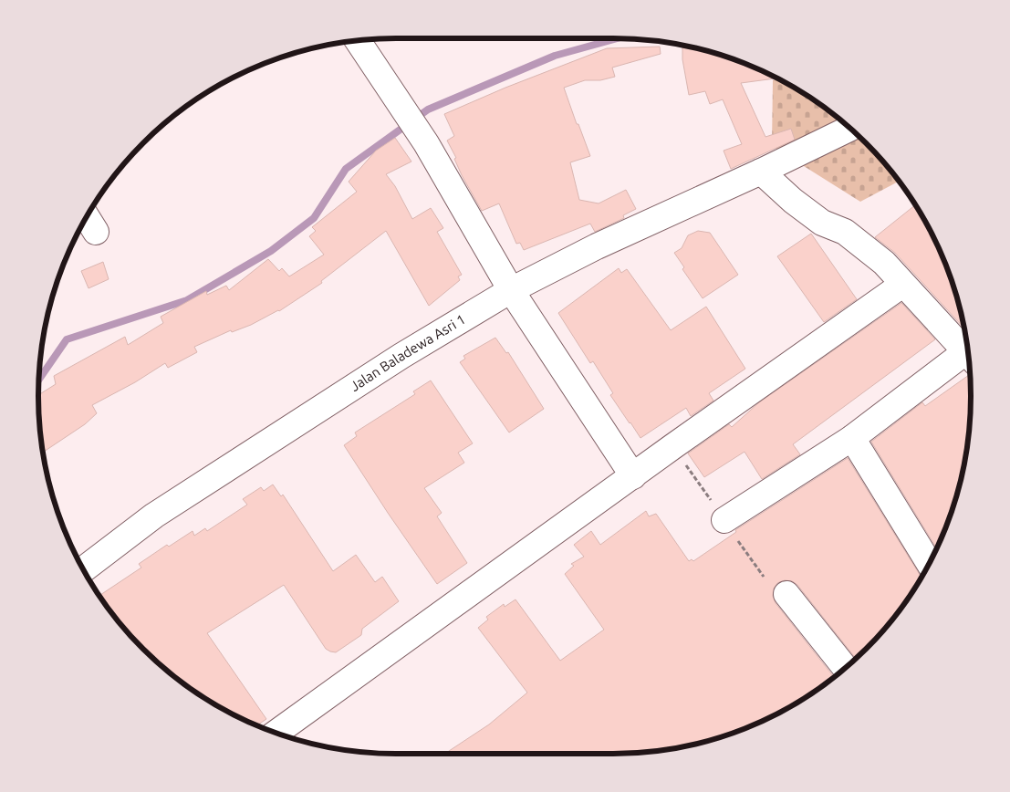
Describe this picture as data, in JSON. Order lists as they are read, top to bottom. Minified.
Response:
{"streets":{"street":["Jalan Baladewa Asri 1"]}}
